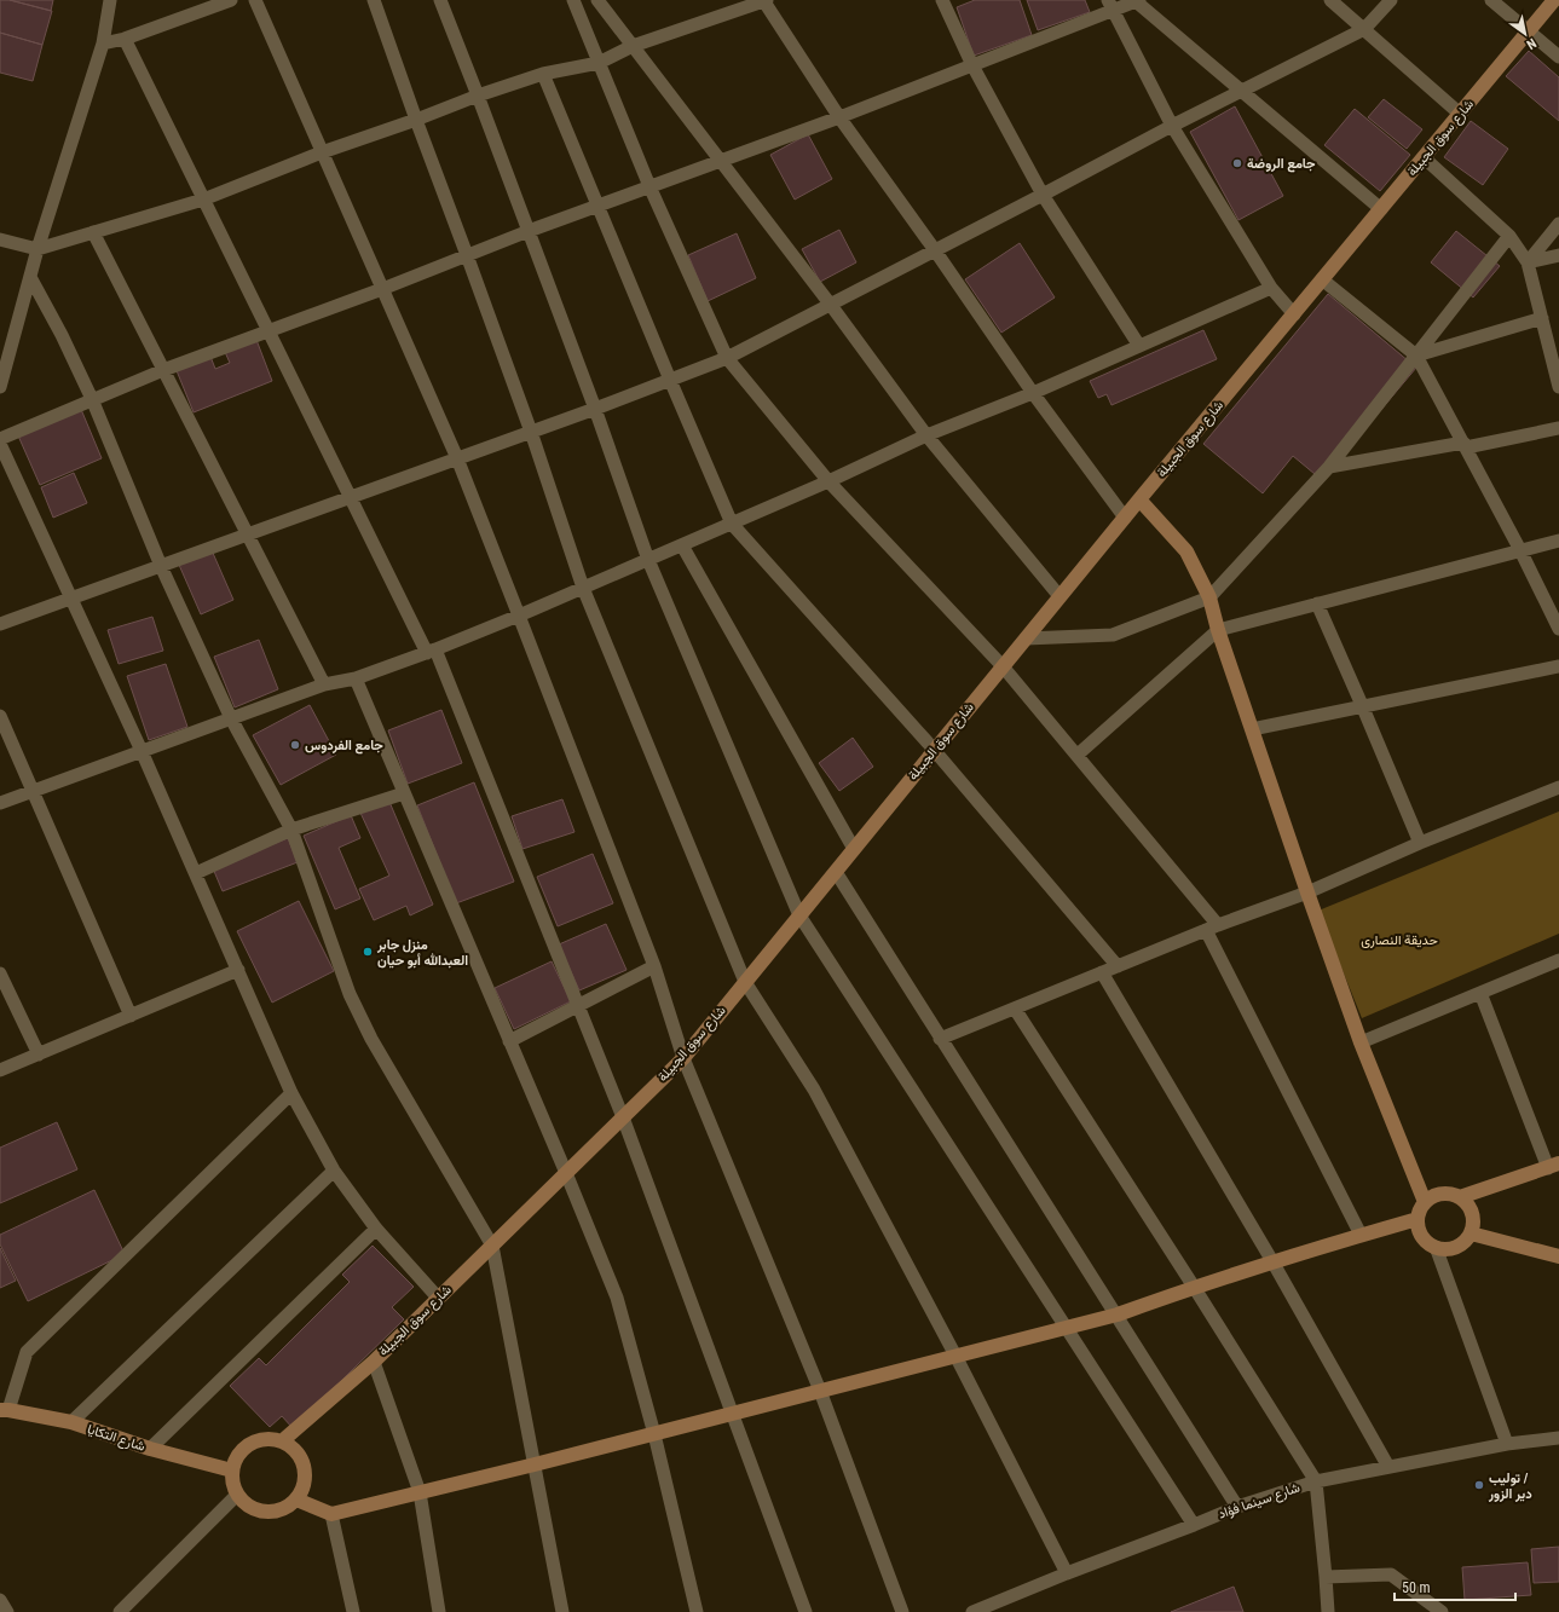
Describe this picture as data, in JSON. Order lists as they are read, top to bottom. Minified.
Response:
{"streets":{"street":["شارع سوق الجبيلة","شارع التكايا","شارع سينما فؤاد"]},"crossings":[["شارع سوق الجبيلة","شارع التكايا"]],"parks":["حديقة النصارى"],"places":["جامع الروضة","جامع الفردوس","منزل جابر العبدالله أبو حيان","توليب / دير الزور"],"scale_bar":"50 m","north":"bottom right"}
